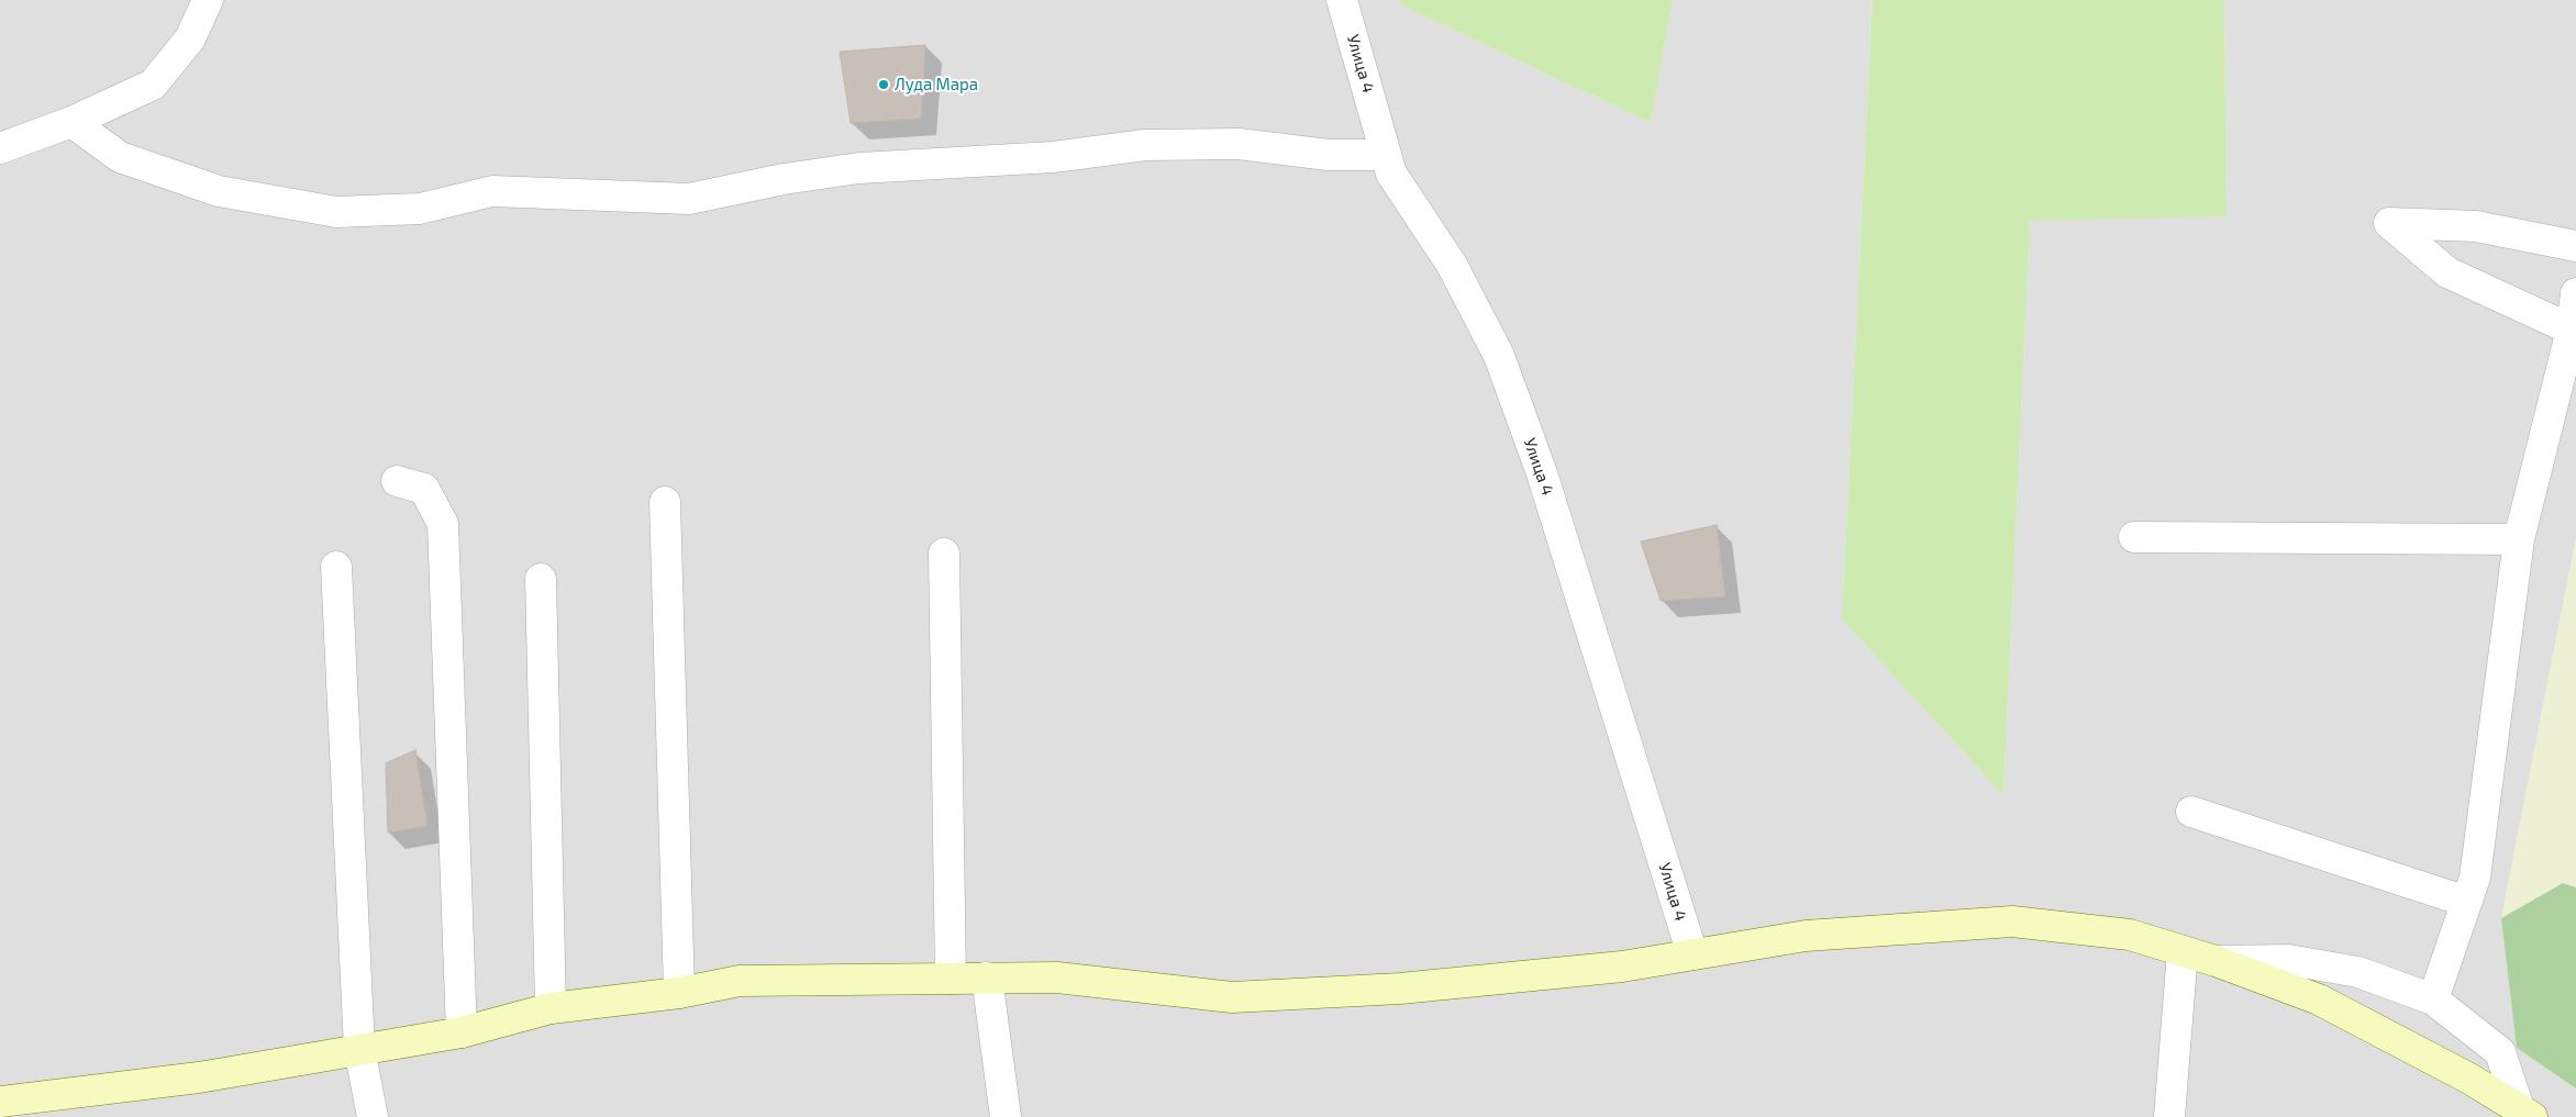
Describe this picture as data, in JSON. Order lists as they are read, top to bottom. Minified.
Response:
{"streets":{"street":["Улица 4"]},"places":["Луда Мара"]}
